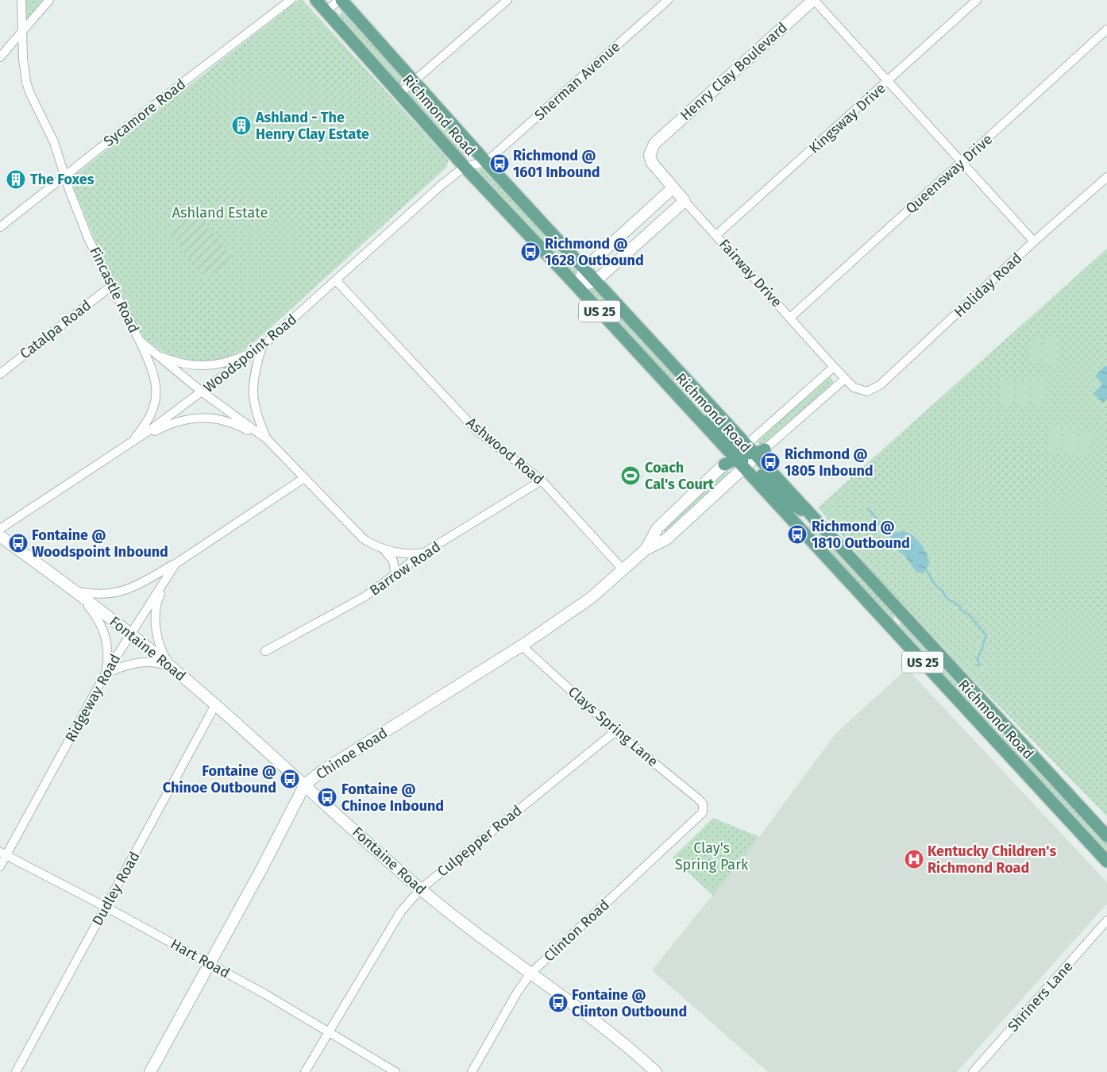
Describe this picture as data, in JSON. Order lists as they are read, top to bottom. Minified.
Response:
{"streets":{"main road":["Richmond Road","US 25"],"street":["Henry Clay Boulevard","Sherman Avenue","Sycamore Road","Kingsway Drive","Queensway Drive","Fairway Drive","Holiday Road","Fincastle Road","Catalpa Road","Woodspoint Road","Ashwood Road","Barrow Road","Fontaine Road","Ridgeway Road","Clays Spring Lane","Chinoe Road","Culpepper Road","Dudley Road","Clinton Road","Hart Road","Shriners Lane"]},"crossings":[["Henry Clay Boulevard","Fairway Drive"],["Sherman Avenue","Richmond Road"],["Sherman Avenue","Woodspoint Road"],["Sycamore Road","Fincastle Road"],["Richmond Road","Woodspoint Road"],["Richmond Road","Chinoe Road"],["Kingsway Drive","Fairway Drive"],["Queensway Drive","Fairway Drive"],["Fairway Drive","Holiday Road"],["Fincastle Road","Catalpa Road"],["Fincastle Road","Woodspoint Road"],["Fincastle Road","Barrow Road"],["Fincastle Road","Ridgeway Road"],["Woodspoint Road","Ashwood Road"],["Ashwood Road","Barrow Road"],["Ashwood Road","Chinoe Road"],["Fontaine Road","Ridgeway Road"],["Fontaine Road","Chinoe Road"],["Fontaine Road","Culpepper Road"],["Fontaine Road","Dudley Road"],["Fontaine Road","Clinton Road"],["Ridgeway Road","Hart Road"],["Clays Spring Lane","Chinoe Road"],["Clays Spring Lane","Culpepper Road"],["Clays Spring Lane","Clinton Road"],["Chinoe Road","Hart Road"],["Culpepper Road","Hart Road"],["Dudley Road","Hart Road"]],"parks":["Ashland Estate","Clay's Spring Park"],"places":{"building":["Ashland - The Henry Clay Estate","The Foxes"],"bus stop":["Richmond @ 1601 Inbound","Richmond @ 1628 Outbound","Richmond @ 1805 Inbound","Richmond @ 1810 Outbound","Fontaine @ Woodspoint Inbound","Fontaine @ Chinoe Outbound","Fontaine @ Chinoe Inbound","Fontaine @ Clinton Outbound"],"sports":["Coach Cal's Court"],"hospital":["Kentucky Children's Richmond Road"]}}
